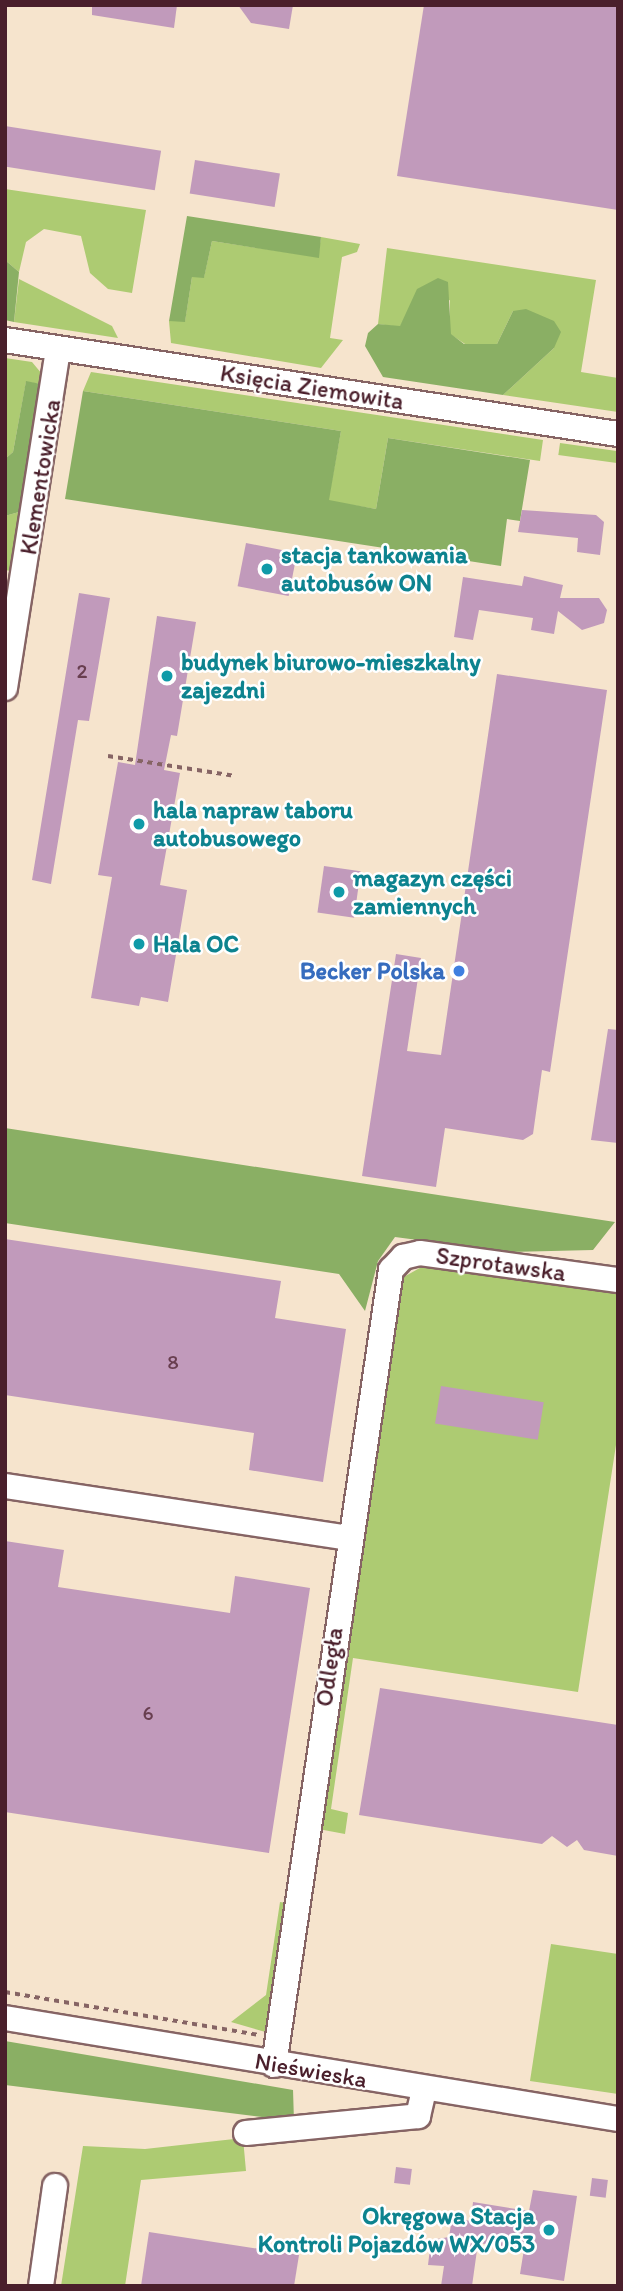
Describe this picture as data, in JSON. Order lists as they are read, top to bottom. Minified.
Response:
{"streets":{"street":["Księcia Ziemowita","Klementowicka","Szprotawska","Odległa","Nieświeska"]},"crossings":[["Księcia Ziemowita","Klementowicka"],["Szprotawska","Odległa"],["Odległa","Nieświeska"]],"places":["stacja tankowania autobusów ON","budynek biurowo-mieszkalny zajezdni","hala napraw taboru autobusowego","magazyn części zamiennych","Hala OC","Becker Polska","Okręgowa Stacja Kontroli Pojazdów WX/053"],"house_numbers":["2","8","6"]}
